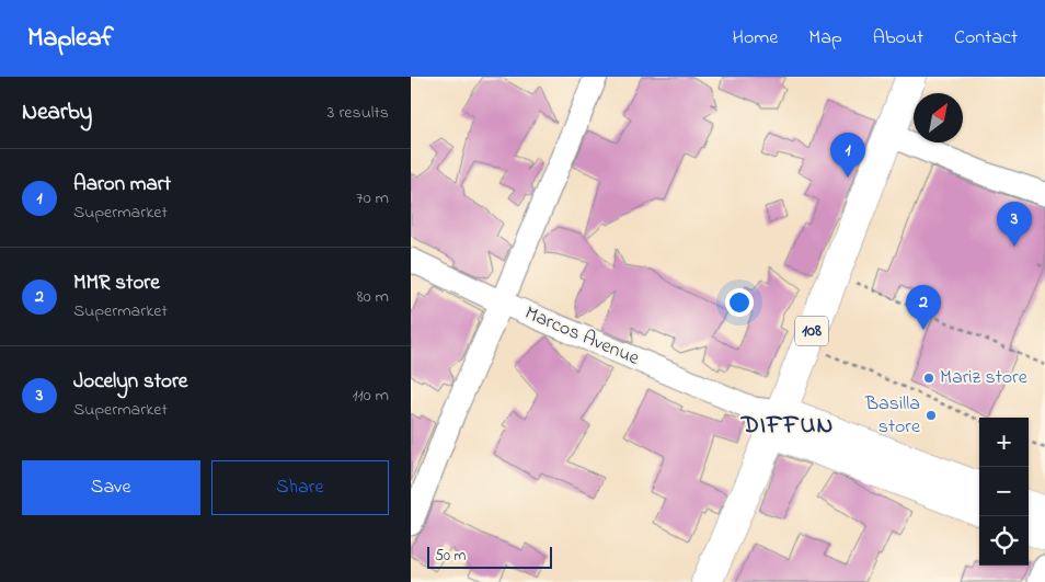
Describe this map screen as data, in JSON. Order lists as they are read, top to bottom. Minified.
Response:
{"streets":{"main road":["108","Marcos Avenue"]},"crossings":[["108","Marcos Avenue"]],"districts":["DIFFUN"],"places":["Mariz store","Basilla store"],"scale_bar":"50 m","north":"top right","page":{"header":"Mapleaf","nav":["Home","Map","About","Contact"],"heading":["Nearby","3 results"],"pins":["1","3","2"],"list":[{"mark":"1","name":"Aaron mart","note":"Supermarket","value":"70 m"},{"mark":"2","name":"MMR store","note":"Supermarket","value":"80 m"},{"mark":"3","name":"Jocelyn store","note":"Supermarket","value":"110 m"}],"map_buttons":["+","−"],"buttons":["Save","Share"],"scale":"50 m"}}
